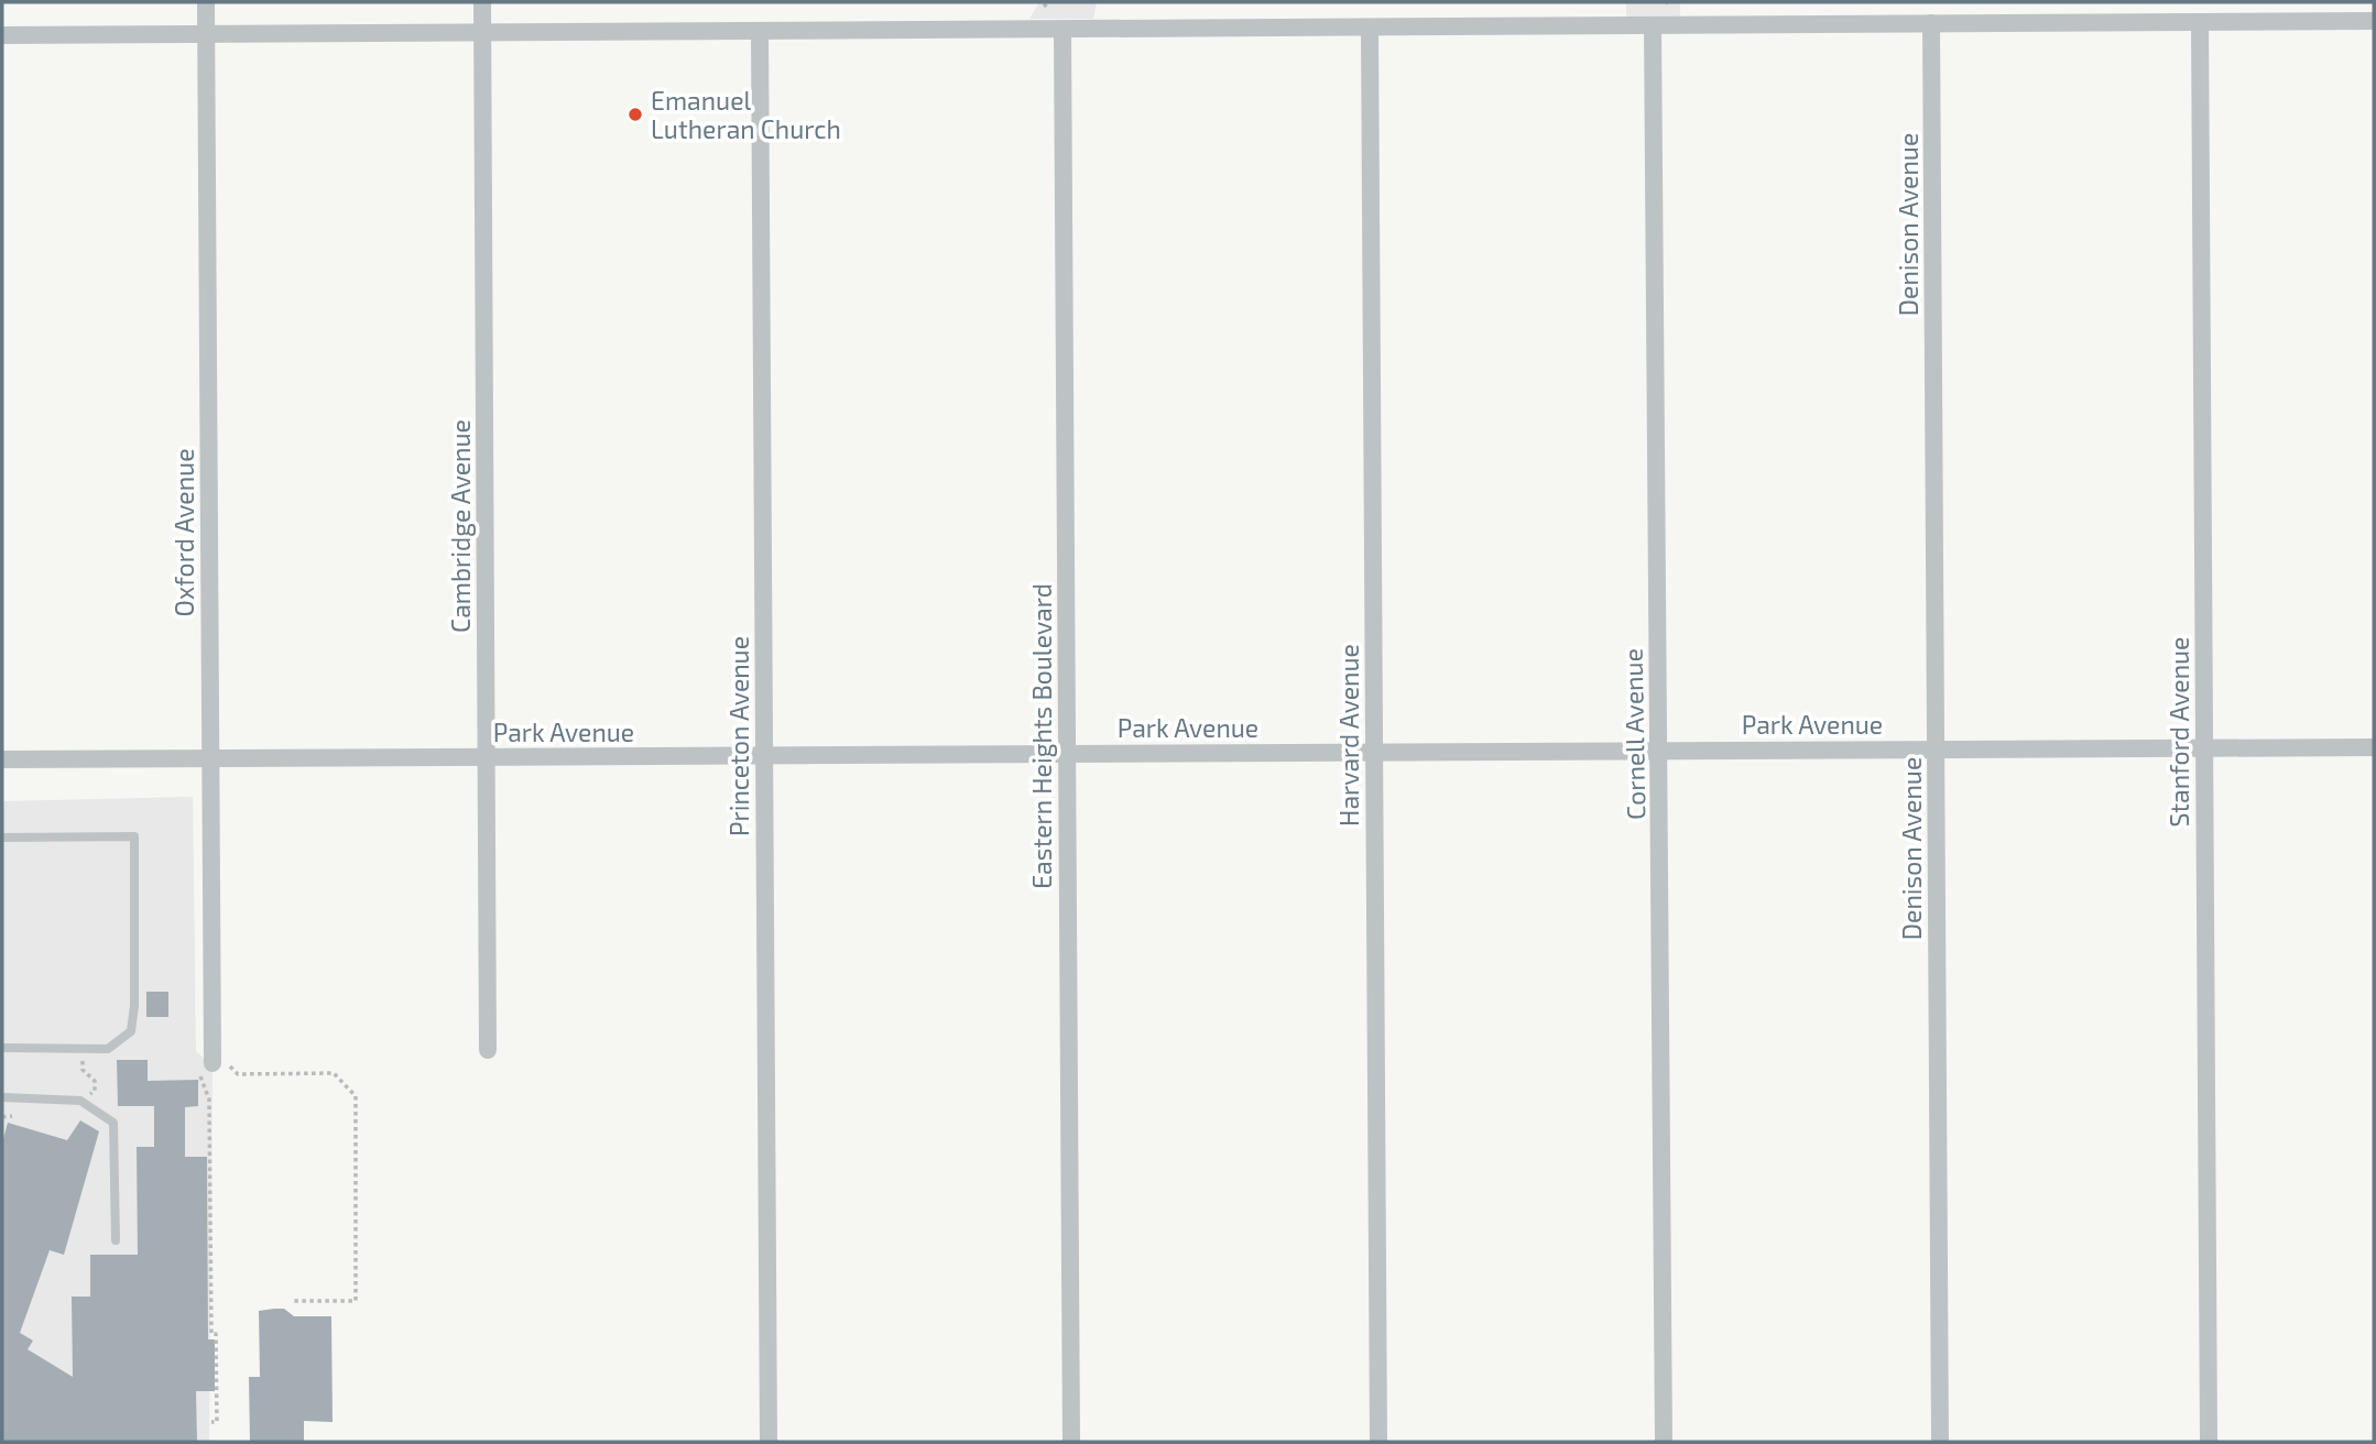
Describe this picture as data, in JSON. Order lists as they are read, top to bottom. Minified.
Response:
{"streets":{"street":["Denison Avenue","Cambridge Avenue","Oxford Avenue","Park Avenue","Stanford Avenue","Cornell Avenue","Harvard Avenue","Princeton Avenue","Eastern Heights Boulevard"]},"crossings":[["Denison Avenue","Park Avenue"],["Cambridge Avenue","Park Avenue"],["Oxford Avenue","Park Avenue"],["Park Avenue","Stanford Avenue"],["Park Avenue","Cornell Avenue"],["Park Avenue","Harvard Avenue"],["Park Avenue","Princeton Avenue"],["Park Avenue","Eastern Heights Boulevard"]],"places":["Emanuel Lutheran Church"]}
